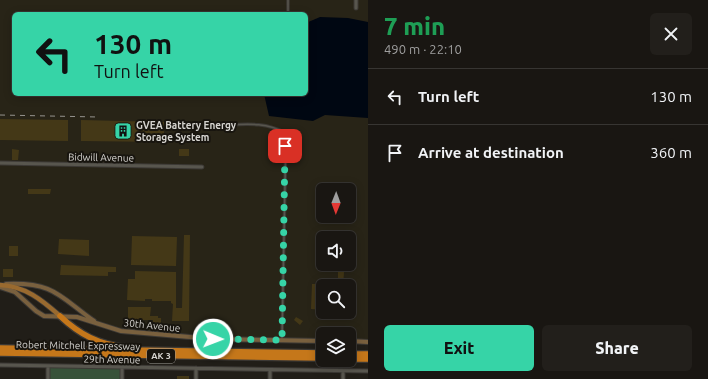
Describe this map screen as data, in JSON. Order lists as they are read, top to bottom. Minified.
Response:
{"streets":{"highway":["Robert Mitchell Expressway","AK 3"],"main road":["30th Avenue"],"street":["Bidwill Avenue","29th Avenue"]},"places":{"building":["GVEA Battery Energy Storage System"]},"north":"bottom","page":{"heading":["7 min","490 m · 22:10"],"turn":["130 m","Turn left"],"list":[{"name":"Turn left","value":"130 m"},{"name":"Arrive at destination","value":"360 m"}],"buttons":["Exit","Share"]}}
